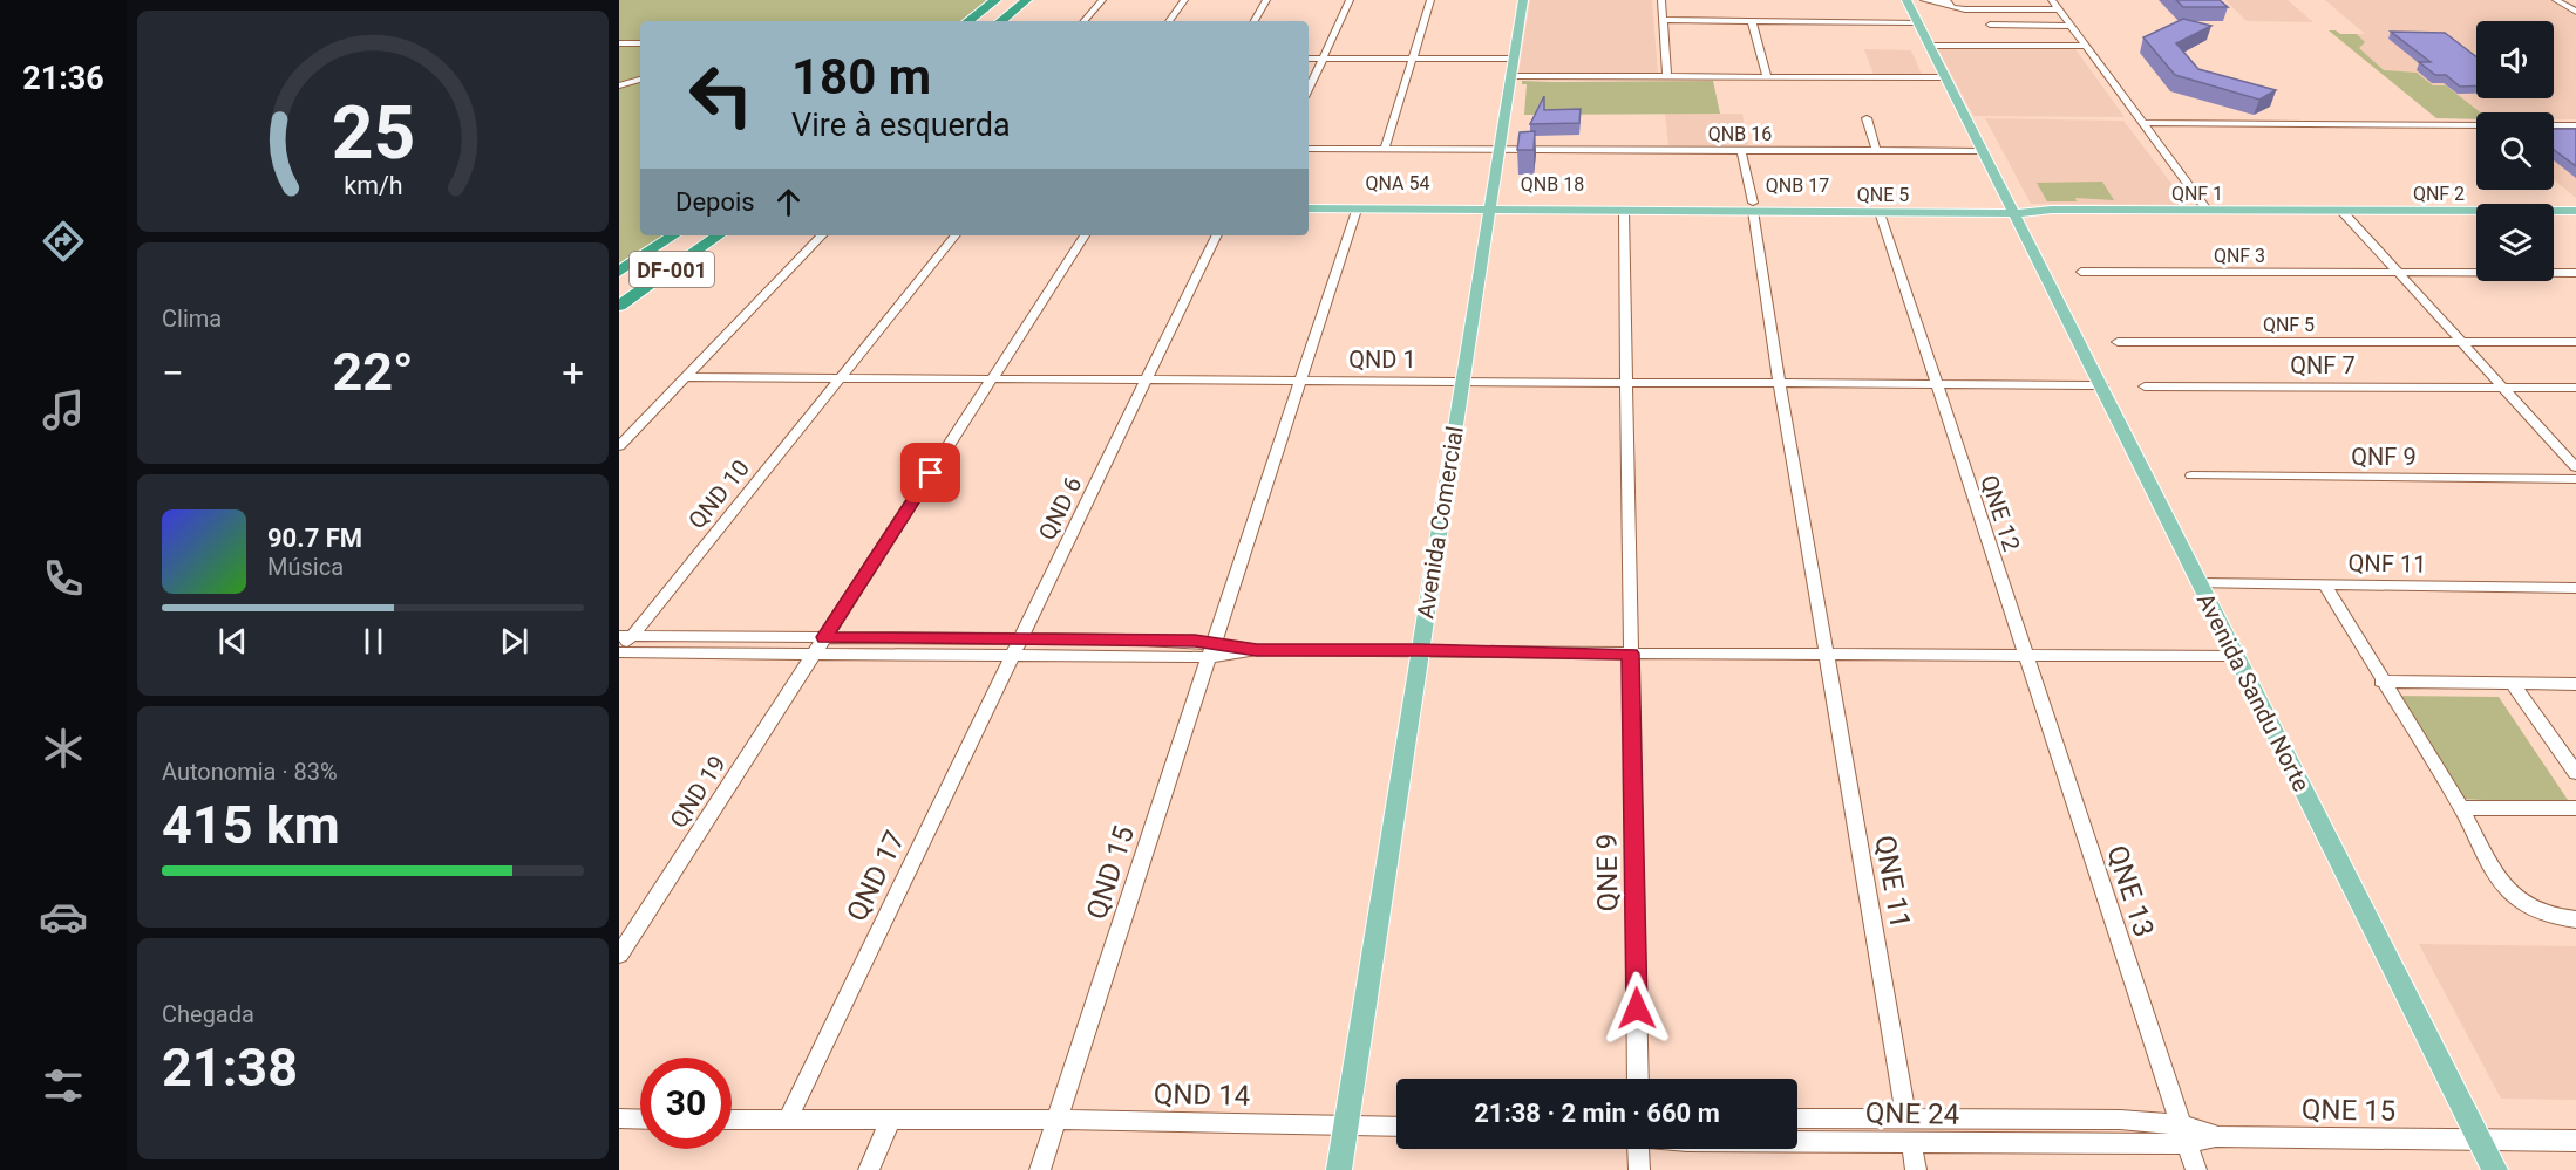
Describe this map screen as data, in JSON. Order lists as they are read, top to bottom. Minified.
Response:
{"streets":{"highway":["DF-001"],"main road":["QNA 54","QNB 17","QNF 1","QNF 2","QNE 5","Avenida Comercial","Avenida Sandu Norte"],"street":["QNB 16","QNF 3","QNF 5","QND 1","QNF 7","QNF 9","QND 10","QND 6","QNE 12","QNF 11","QND 19","QND 15","QNE 9","QND 17","QNE 11","QNE 13","QND 14","QNE 15","QNE 24"]},"crossings":[["QNB 16","Avenida Comercial"],["QNB 16","Avenida Sandu Norte"],["QNB 17","QNE 5"],["QNB 17","QNE 11"],["QNF 1","QNF 2"],["QNF 1","QNE 5"],["QNF 1","Avenida Sandu Norte"],["QNE 5","QNE 12"],["QNE 5","Avenida Sandu Norte"],["QNE 5","QNE 11"],["QND 1","QND 10"],["QND 1","QND 6"],["QND 1","QNE 12"],["QND 1","Avenida Comercial"],["QND 1","Avenida Sandu Norte"],["QND 1","QND 19"],["QND 1","QND 15"],["QND 1","QNE 9"],["QND 1","QNE 11"],["QND 6","QND 17"],["QNE 12","QNE 13"],["Avenida Comercial","QND 14"],["QNF 11","Avenida Sandu Norte"],["Avenida Sandu Norte","QNE 15"],["QND 15","QND 14"],["QND 17","QND 14"],["QNE 11","QNE 24"],["QNE 13","QNE 15"],["QNE 13","QNE 24"],["QNE 15","QNE 24"]],"page":{"tabs":"21:36","turn":["180 m","Vire à esquerda"],"then":"Depois","tile":["Clima",["Autonomia · 83%","415 km"],["Chegada","21:38"]],"heat":["−","22°","+"],"song":["90.7 FM","Música"],"limit":"30","trip":"21:38 · 2 min · 660 m","gauge":["25","km/h"]}}
